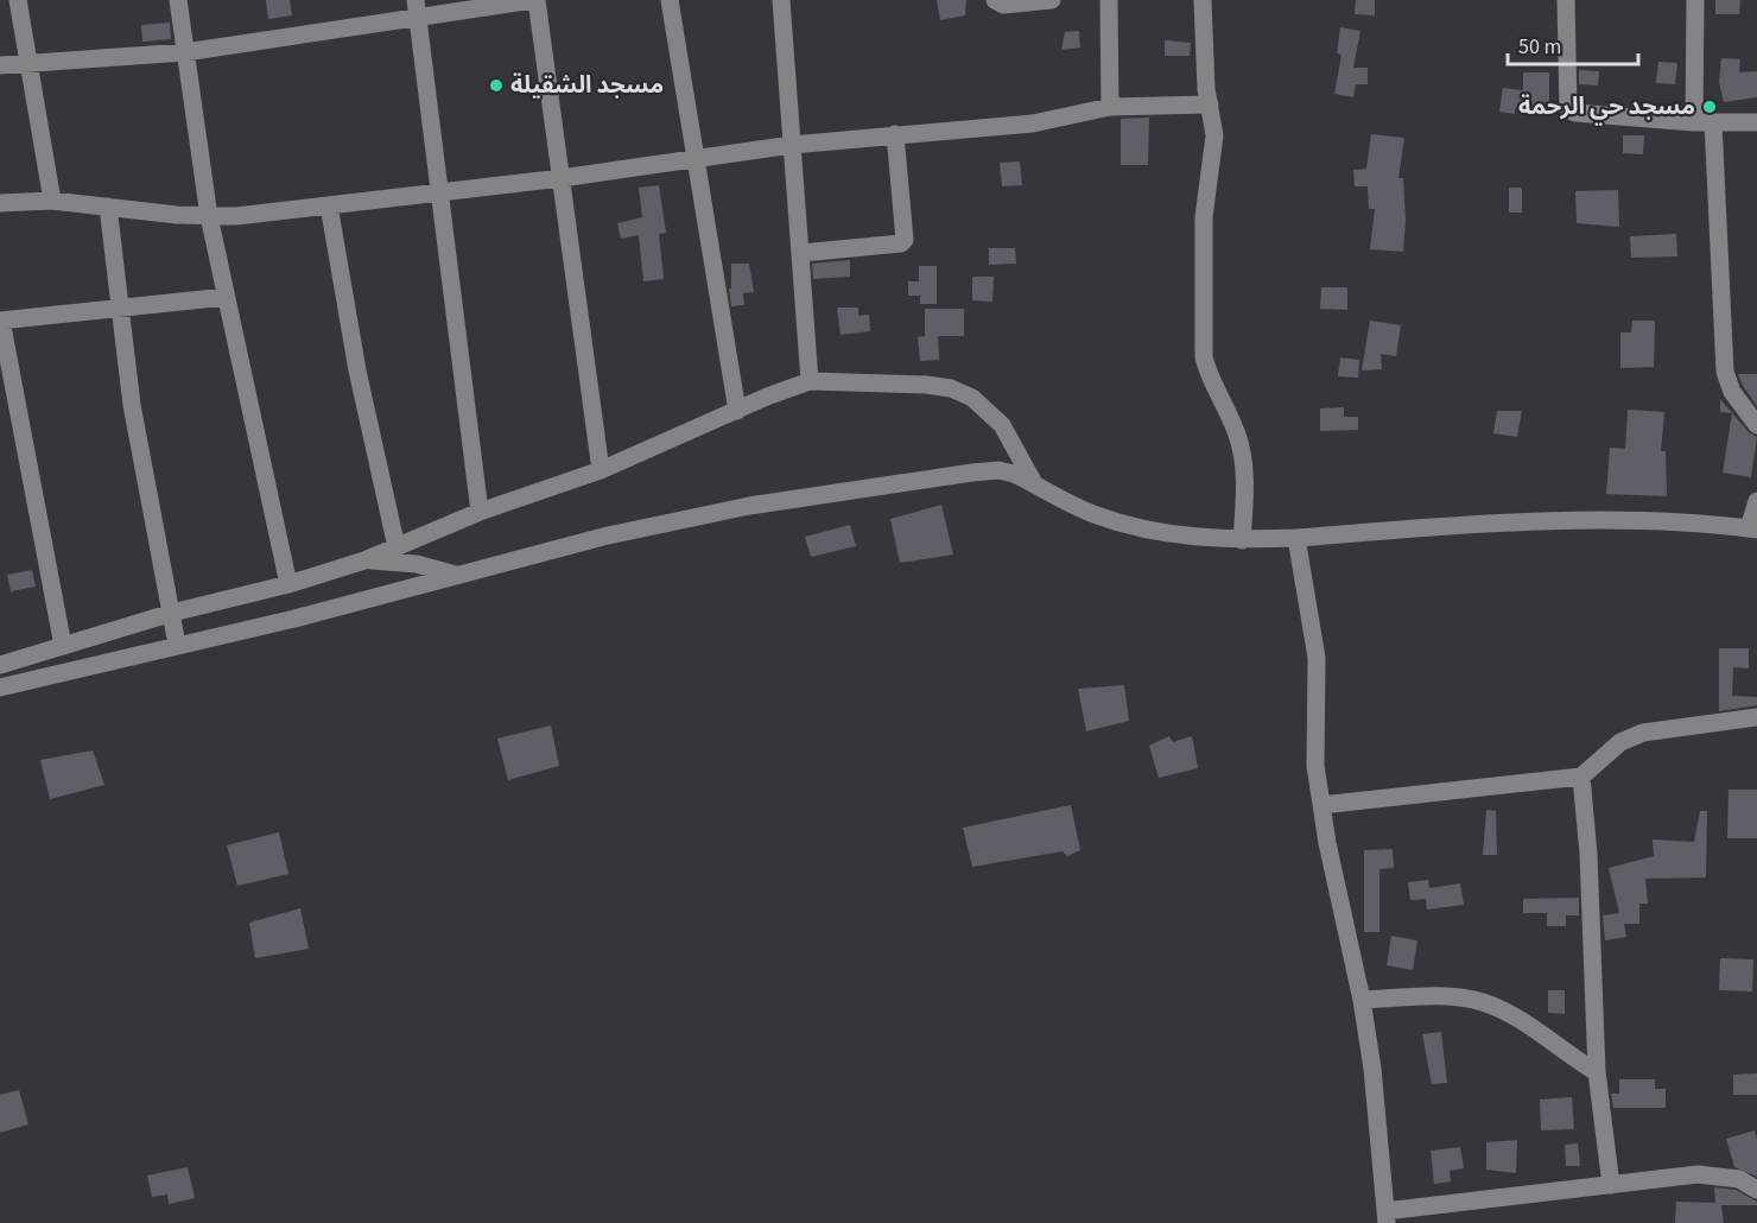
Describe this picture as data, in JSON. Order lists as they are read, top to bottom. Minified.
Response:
{"places":["مسجد الشقيلة","مسجد حي الرحمة"],"scale_bar":"50 m"}
